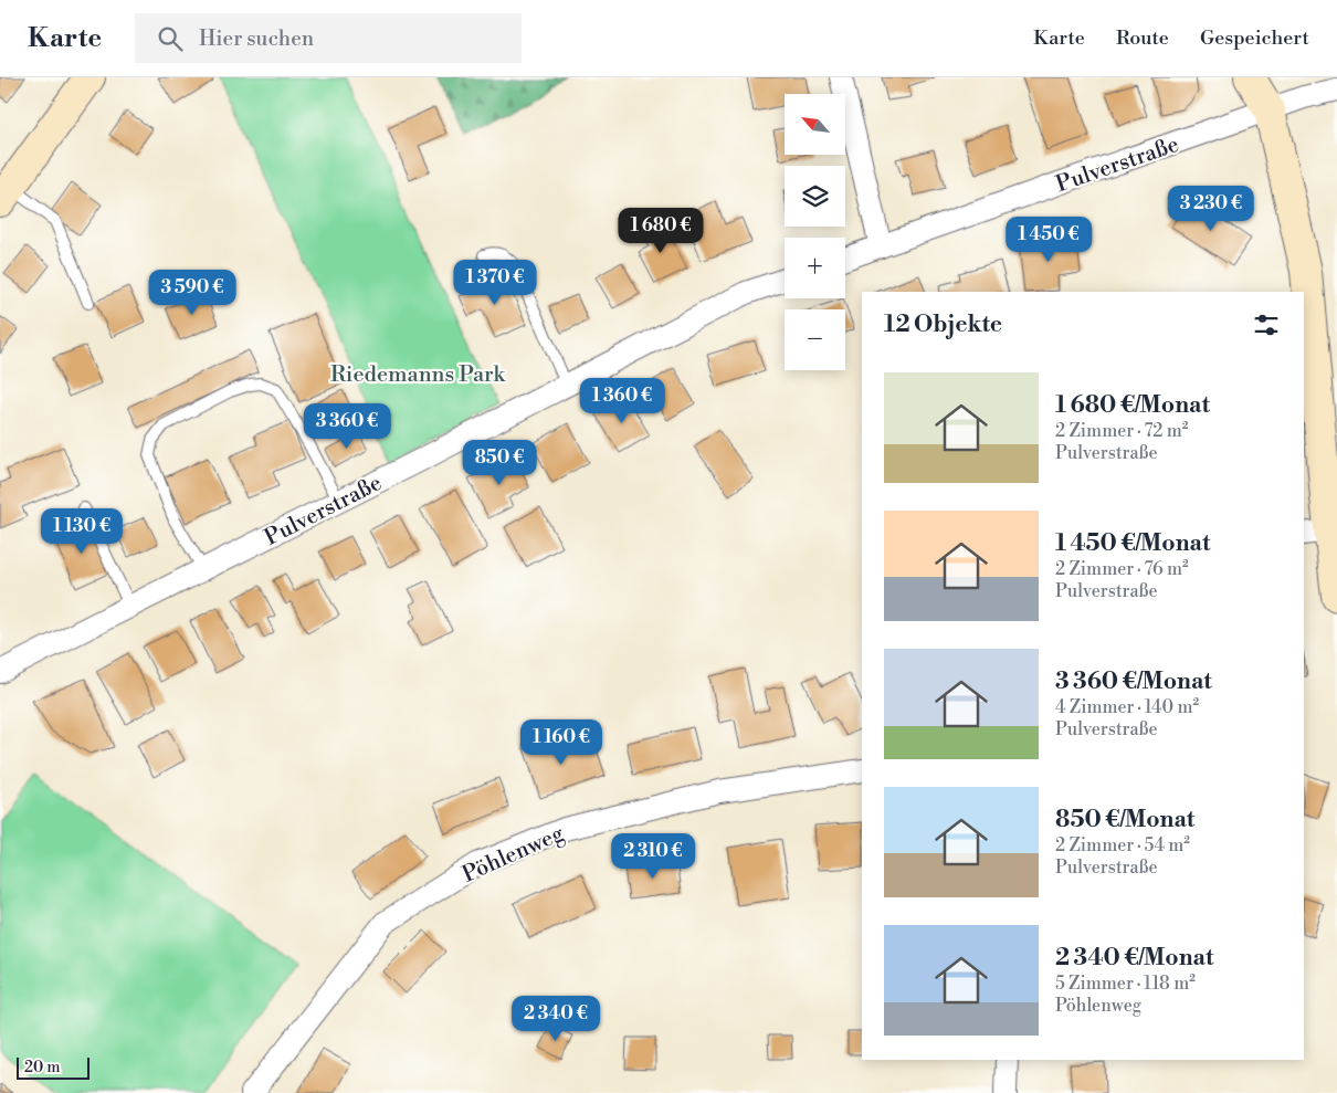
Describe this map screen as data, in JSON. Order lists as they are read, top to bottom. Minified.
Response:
{"streets":{"street":["Pulverstraße","Pöhlenweg"]},"parks":["Riedemanns Park"],"scale_bar":"20 m","north":"top left","page":{"header":"Karte","search":"Hier suchen","nav":["Karte","Route","Gespeichert"],"map_buttons":["+","−"],"price":["3 230 €","1 680 €","1 450 €","1 370 €","3 590 €","1 360 €","3 360 €","850 €","1 130 €","1 160 €","2 310 €","2 340 €"],"heading":"12 Objekte","list":[{"name":"1 680 €/Monat","note":"2 Zimmer · 72 m² · Pulverstraße"},{"name":"1 450 €/Monat","note":"2 Zimmer · 76 m² · Pulverstraße"},{"name":"3 360 €/Monat","note":"4 Zimmer · 140 m² · Pulverstraße"},{"name":"850 €/Monat","note":"2 Zimmer · 54 m² · Pulverstraße"},{"name":"2 340 €/Monat","note":"5 Zimmer · 118 m² · Pöhlenweg"}],"scale":"20 m"}}
